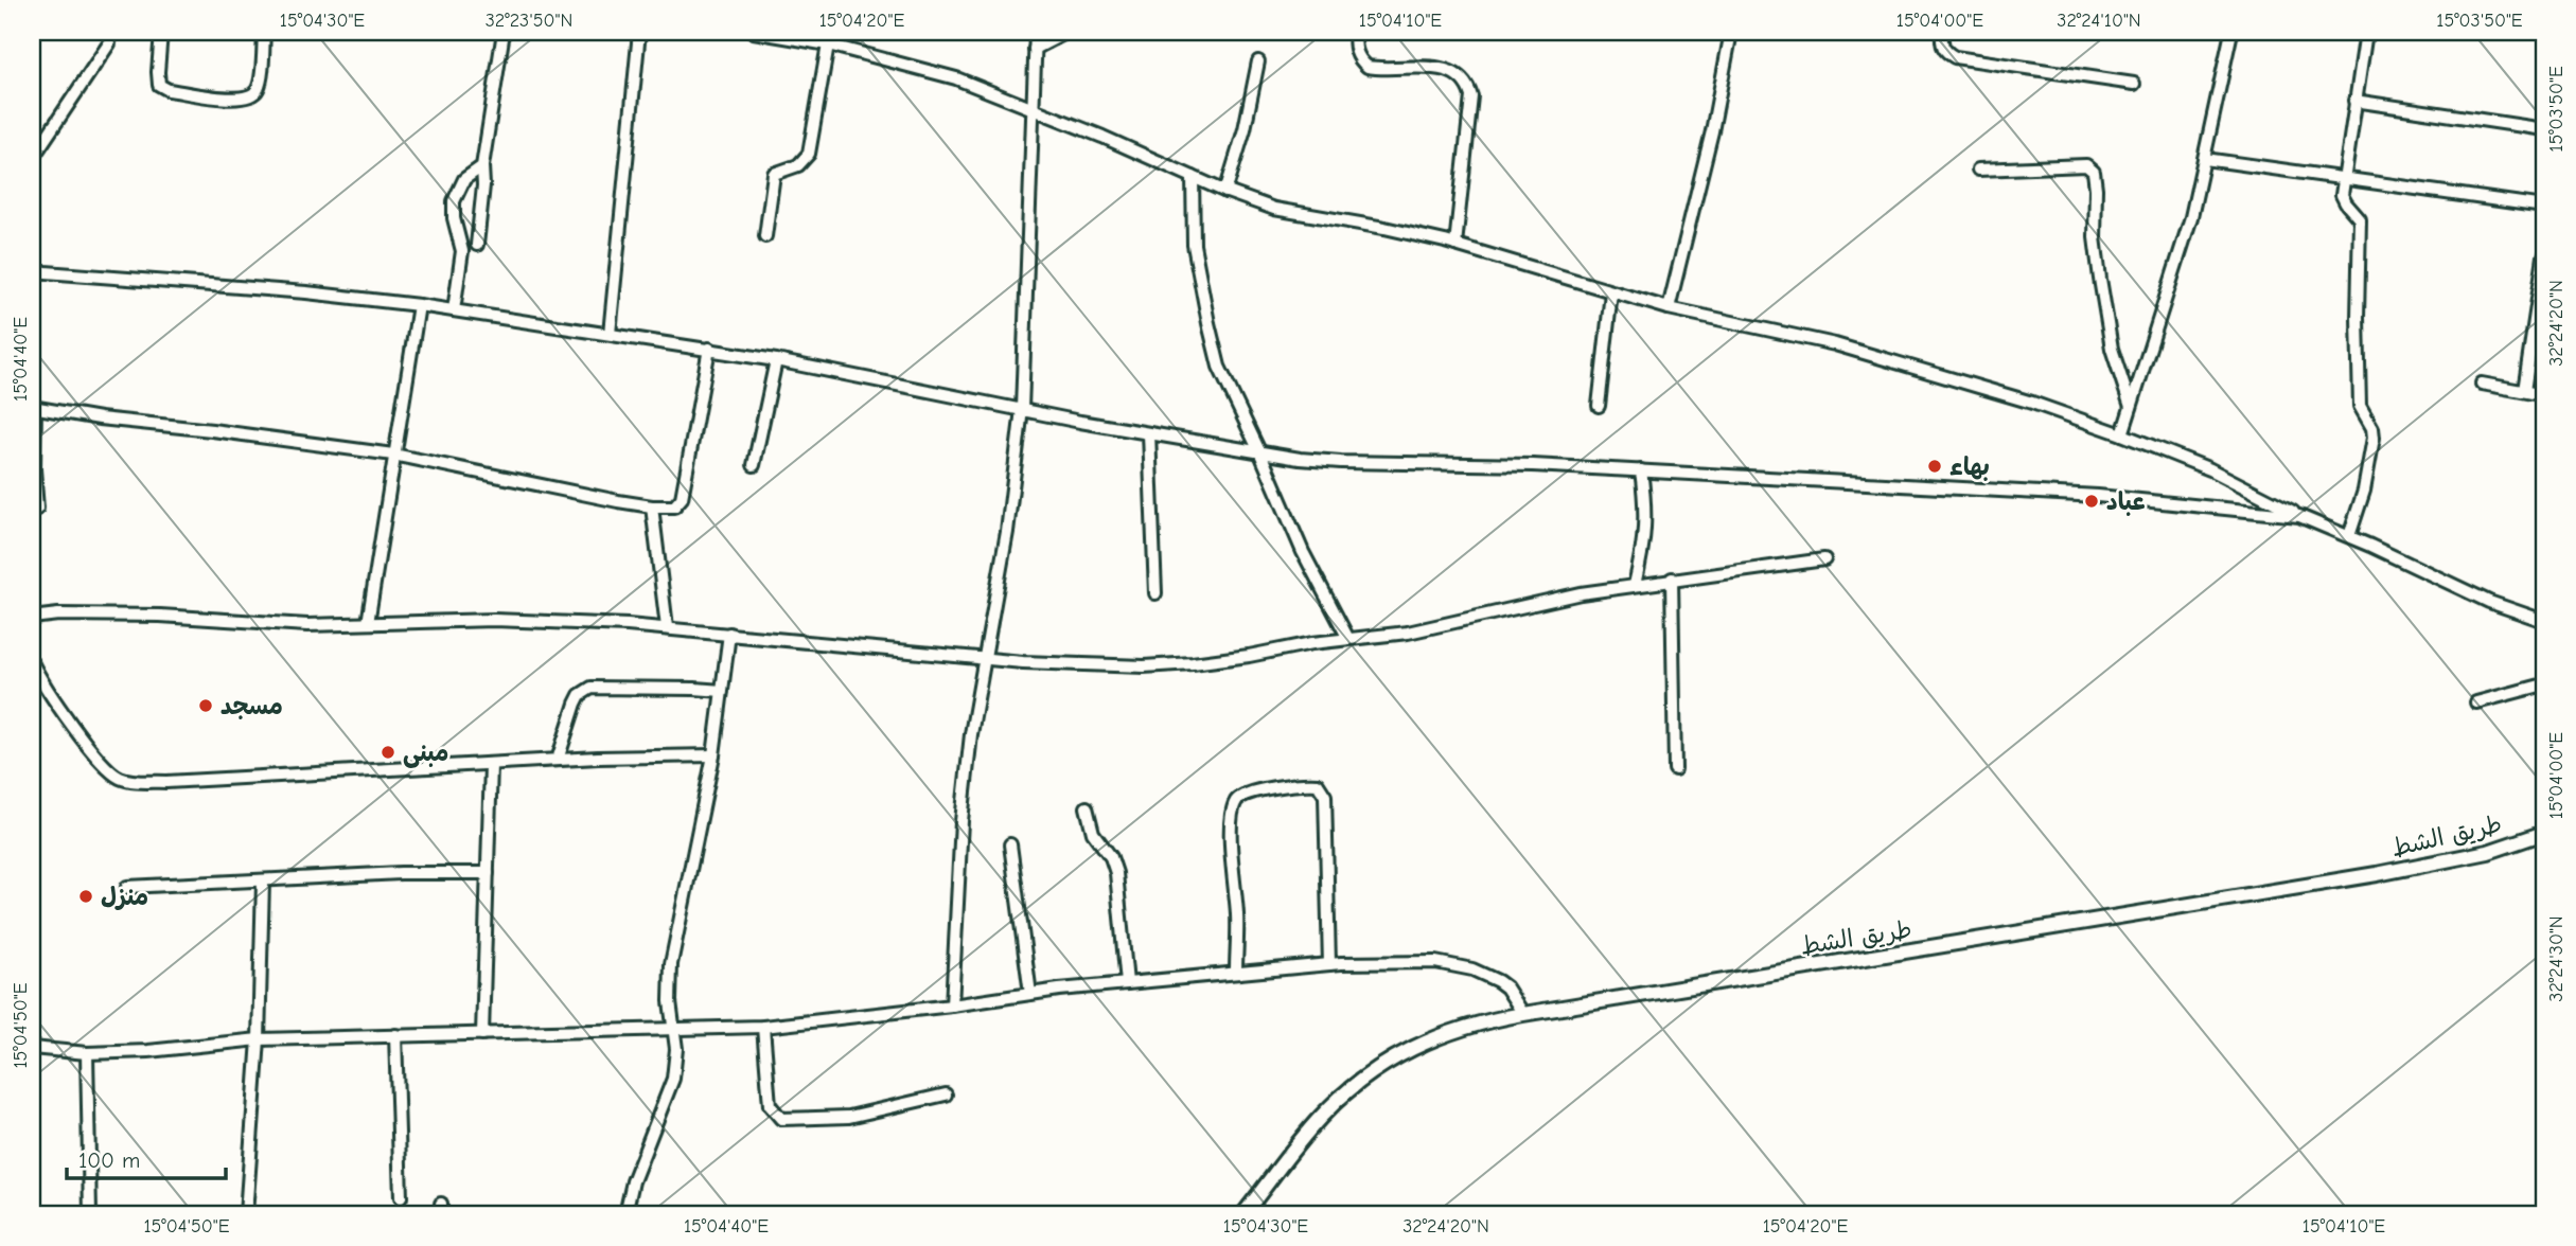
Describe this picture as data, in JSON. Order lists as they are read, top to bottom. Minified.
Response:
{"streets":{"main road":["طريق الشط"]},"places":["بهاء","عباد","مسجد","مبنى","منزل"],"scale_bar":"100 m","coordinates":["15°04'30\"E","32°23'50\"N","15°04'20\"E","15°04'10\"E","15°04'00\"E","32°24'10\"N","15°03'50\"E","32°24'20\"N","15°04'40\"E","32°24'30\"N","15°04'50\"E"]}
